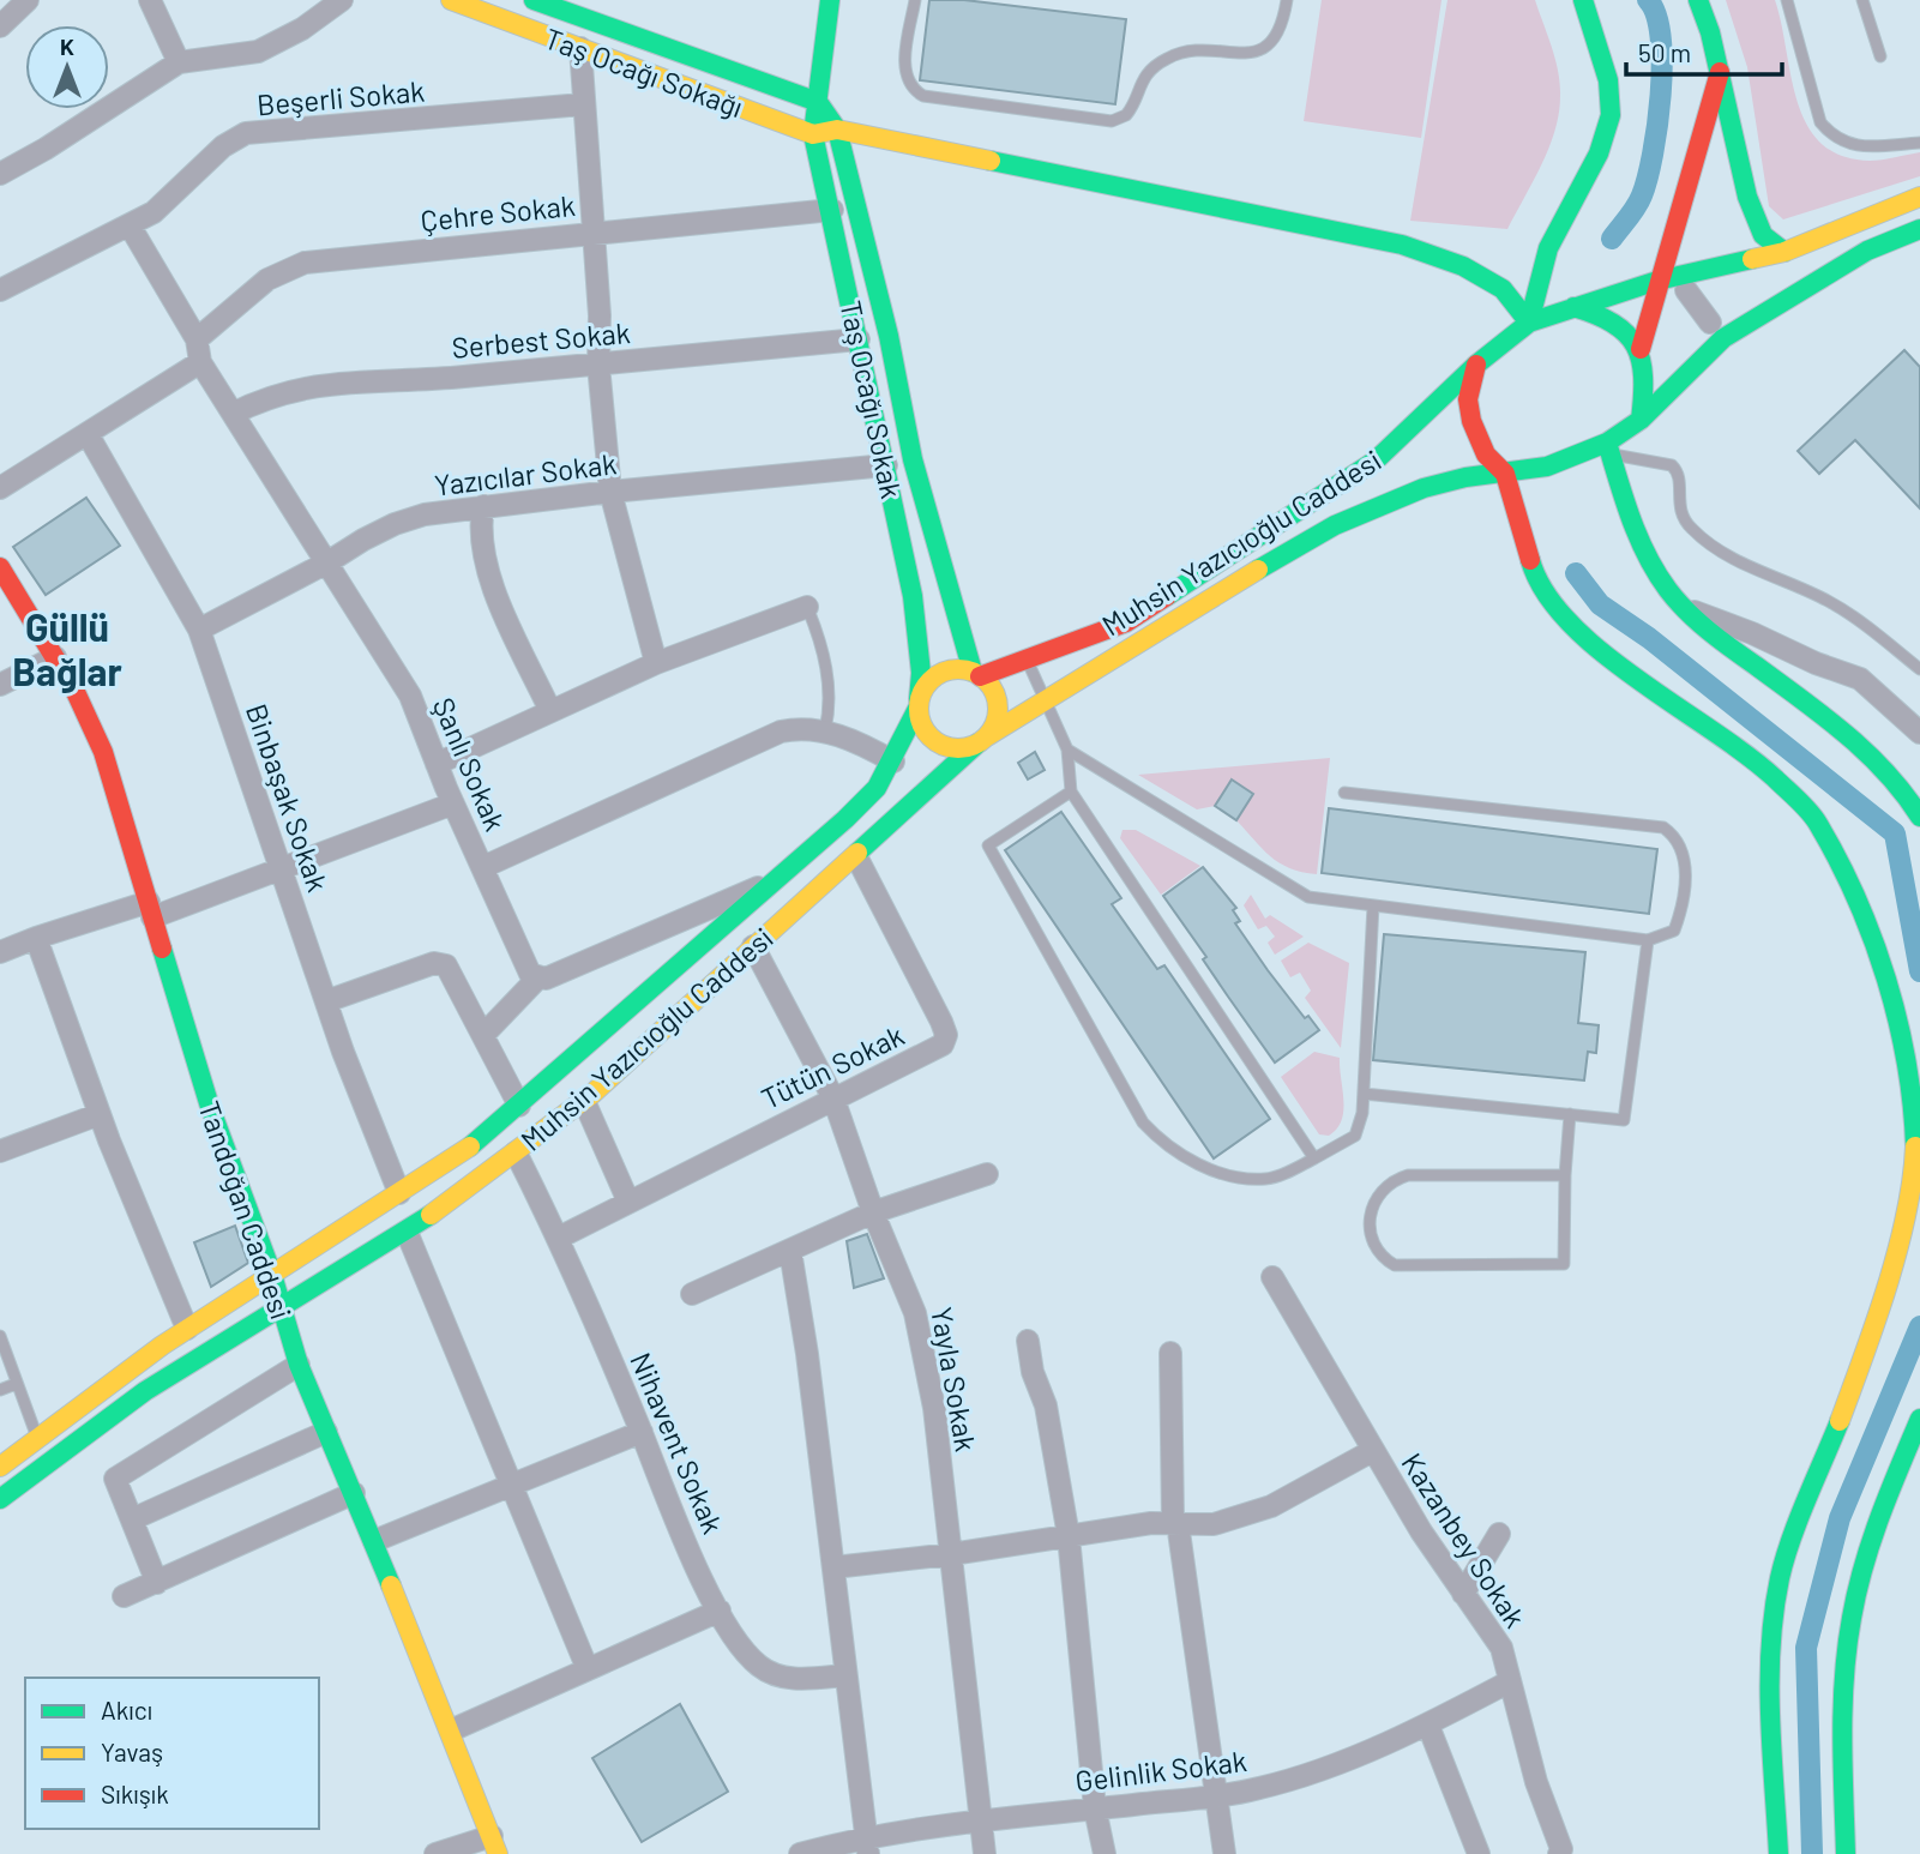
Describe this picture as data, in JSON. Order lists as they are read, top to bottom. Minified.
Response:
{"streets":{"street":["Taş Ocağı Sokağı","Beşerli Sokak","Çehre Sokak","Serbest Sokak","Taş Ocağı Sokak","Yazıcılar Sokak","Muhsin Yazıcıoğlu Caddesi","Şanlı Sokak","Binbaşak Sokak","Tütün Sokak","Tandoğan Caddesi","Yayla Sokak","Nihavent Sokak","Kazanbey Sokak","Gelinlik Sokak"]},"crossings":[["Taş Ocağı Sokağı","Taş Ocağı Sokak"],["Çehre Sokak","Taş Ocağı Sokak"],["Serbest Sokak","Taş Ocağı Sokak"],["Serbest Sokak","Şanlı Sokak"],["Taş Ocağı Sokak","Yazıcılar Sokak"],["Taş Ocağı Sokak","Muhsin Yazıcıoğlu Caddesi"],["Yazıcılar Sokak","Şanlı Sokak"],["Yazıcılar Sokak","Binbaşak Sokak"],["Muhsin Yazıcıoğlu Caddesi","Binbaşak Sokak"],["Muhsin Yazıcıoğlu Caddesi","Tütün Sokak"],["Muhsin Yazıcıoğlu Caddesi","Tandoğan Caddesi"],["Muhsin Yazıcıoğlu Caddesi","Yayla Sokak"],["Muhsin Yazıcıoğlu Caddesi","Nihavent Sokak"],["Tütün Sokak","Yayla Sokak"],["Tütün Sokak","Nihavent Sokak"],["Yayla Sokak","Gelinlik Sokak"],["Kazanbey Sokak","Gelinlik Sokak"]],"districts":["Güllü Bağlar"],"legend":["Akıcı","Yavaş","Sıkışık"],"scale_bar":"50 m","north":"top"}
